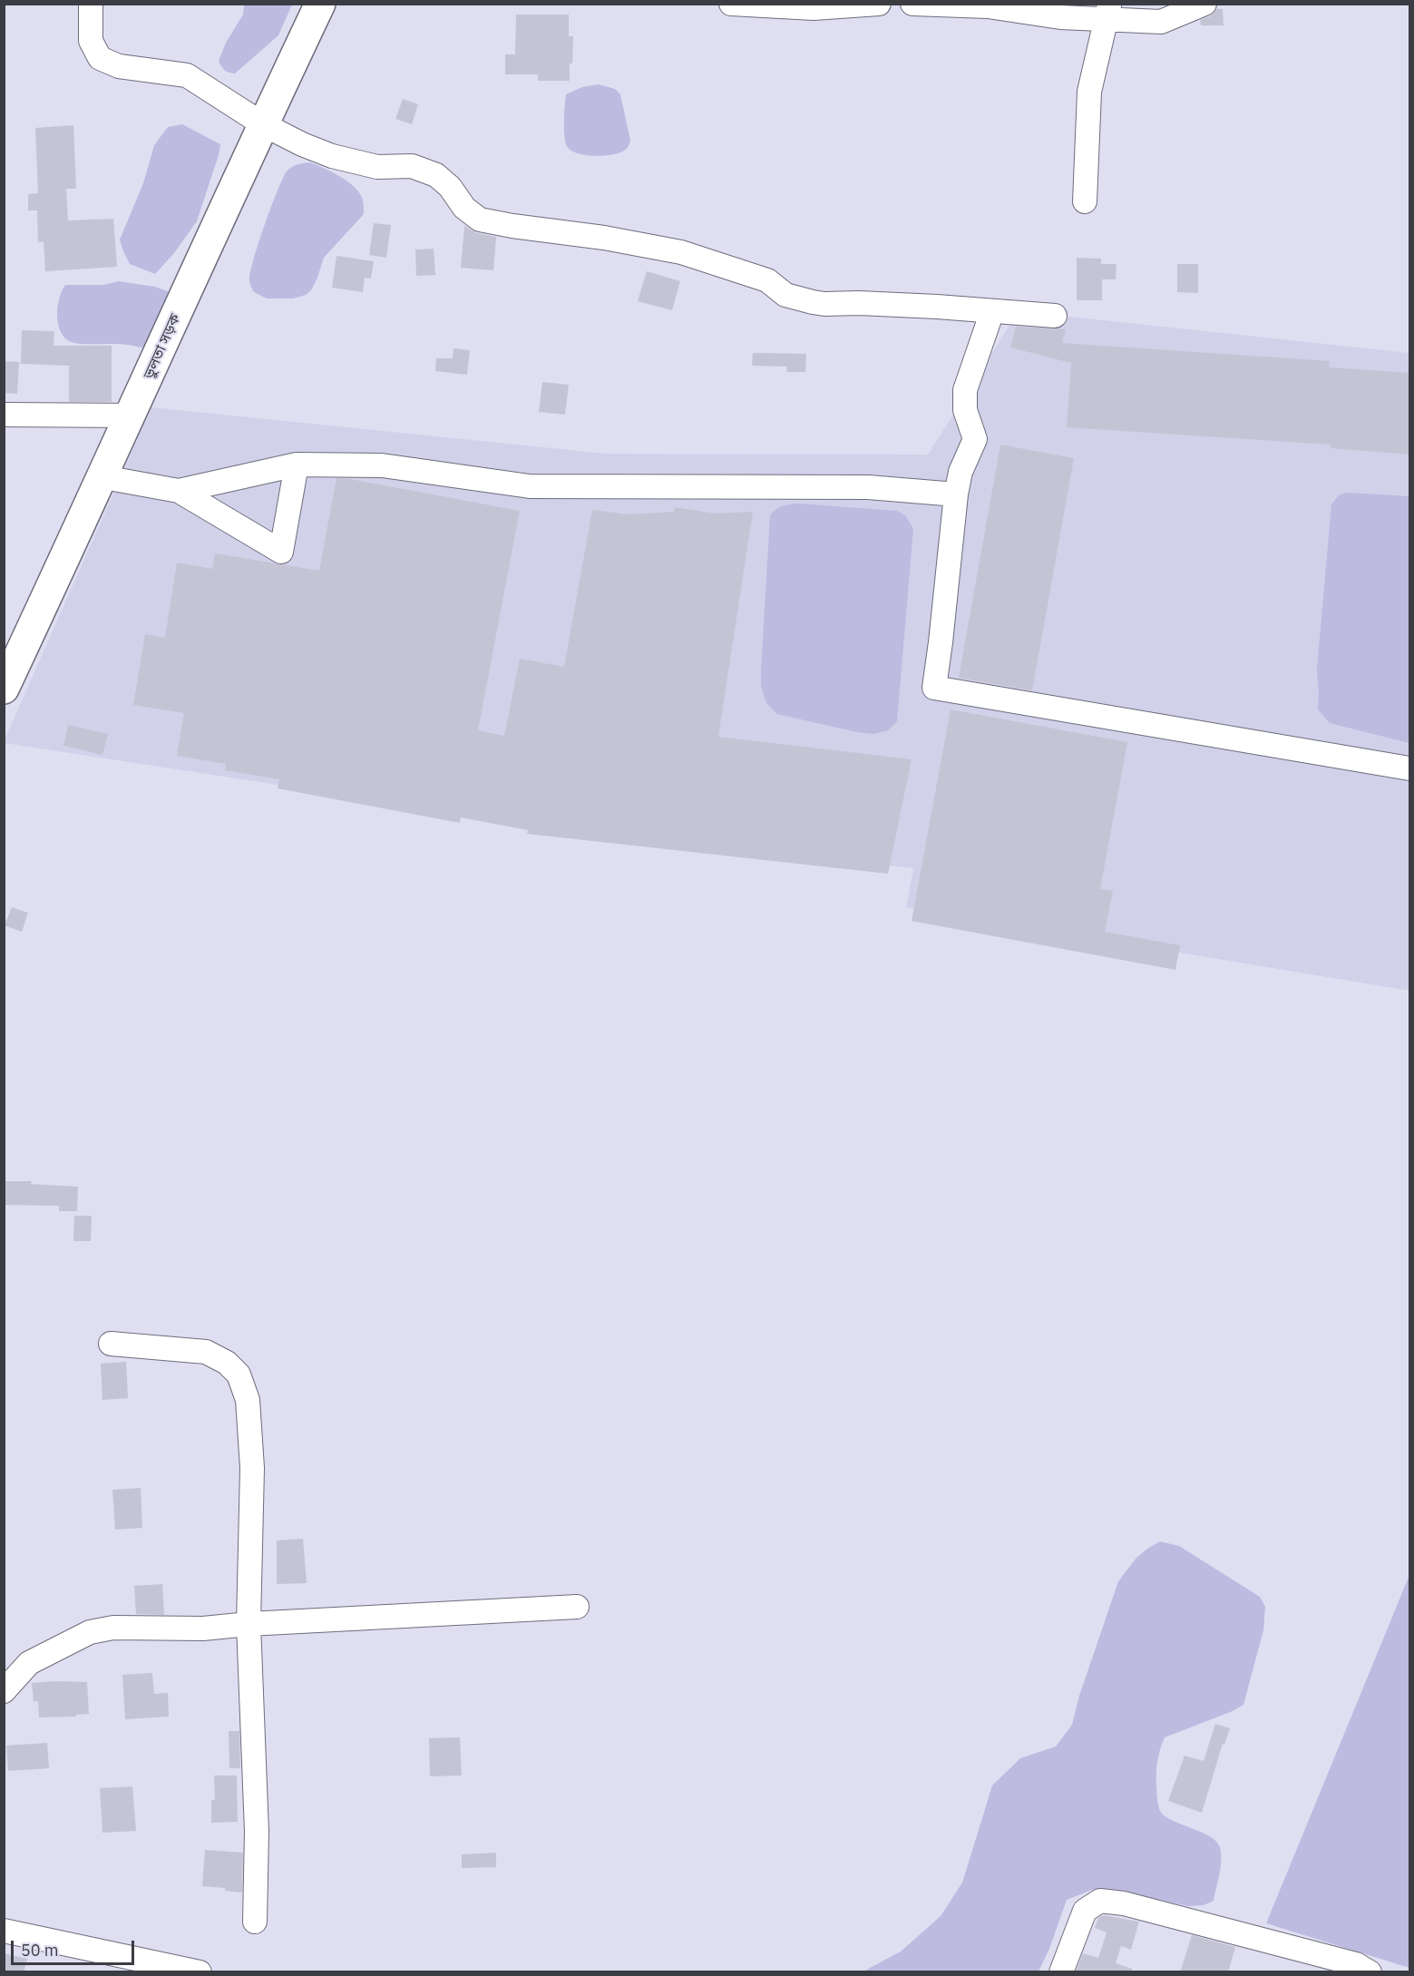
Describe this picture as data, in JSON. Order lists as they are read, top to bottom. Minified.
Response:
{"streets":{"highway":["ভুলতা সড়ক"]},"scale_bar":"50 m"}
